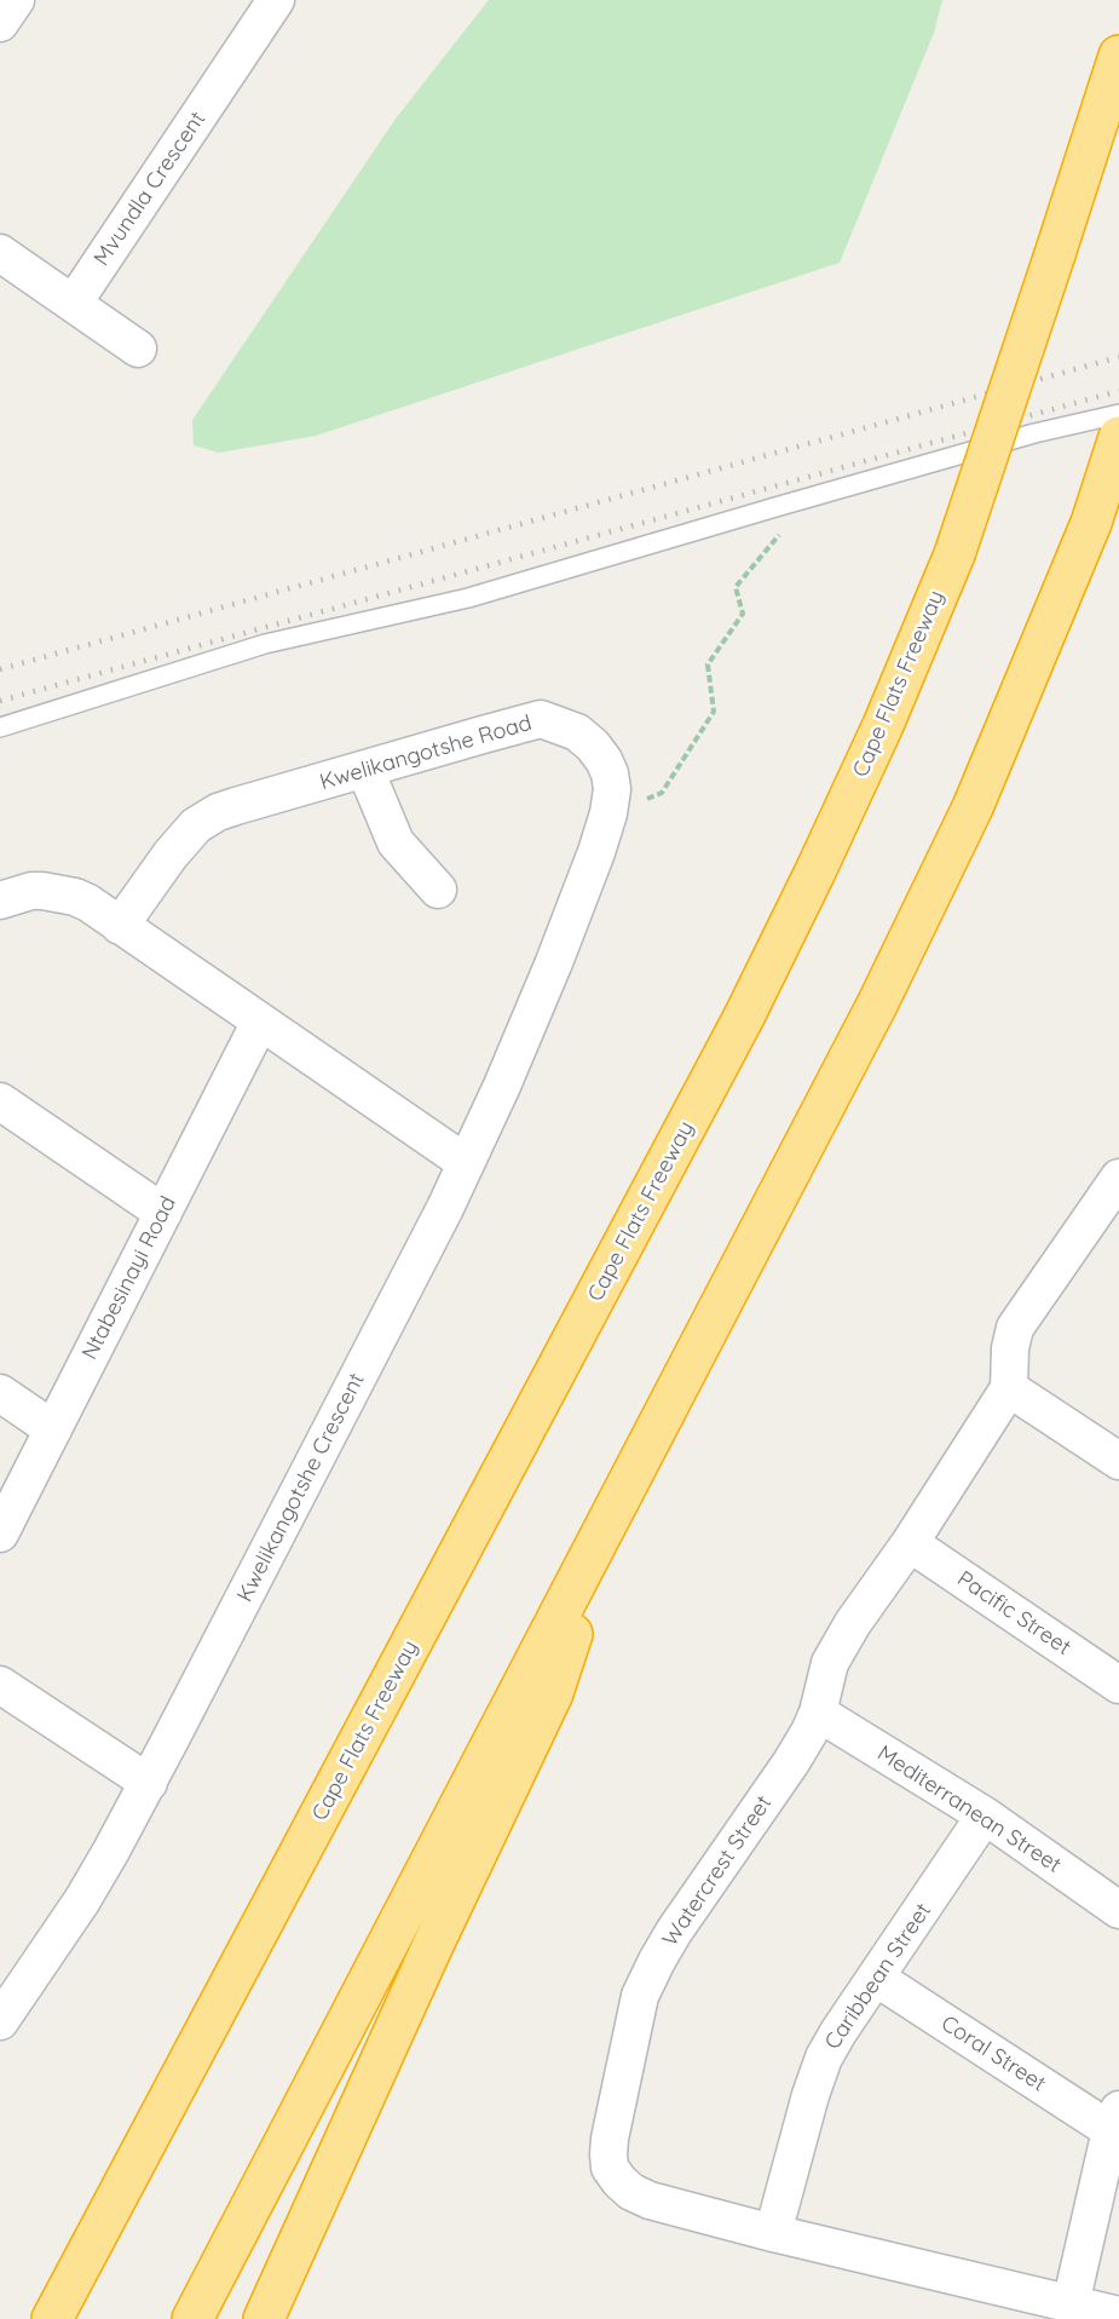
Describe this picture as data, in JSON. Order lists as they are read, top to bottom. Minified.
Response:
{"streets":{"highway":["Cape Flats Freeway"],"street":["Mvundla Crescent","Kwelikangotshe Road","Ntabesinayi Road","Kwelikangotshe Crescent","Pacific Street","Mediterranean Street","Watercrest Street","Caribbean Street","Coral Street"]},"crossings":[["Kwelikangotshe Road","Kwelikangotshe Crescent"],["Pacific Street","Watercrest Street"],["Mediterranean Street","Watercrest Street"],["Mediterranean Street","Caribbean Street"],["Watercrest Street","Caribbean Street"],["Caribbean Street","Coral Street"]]}
